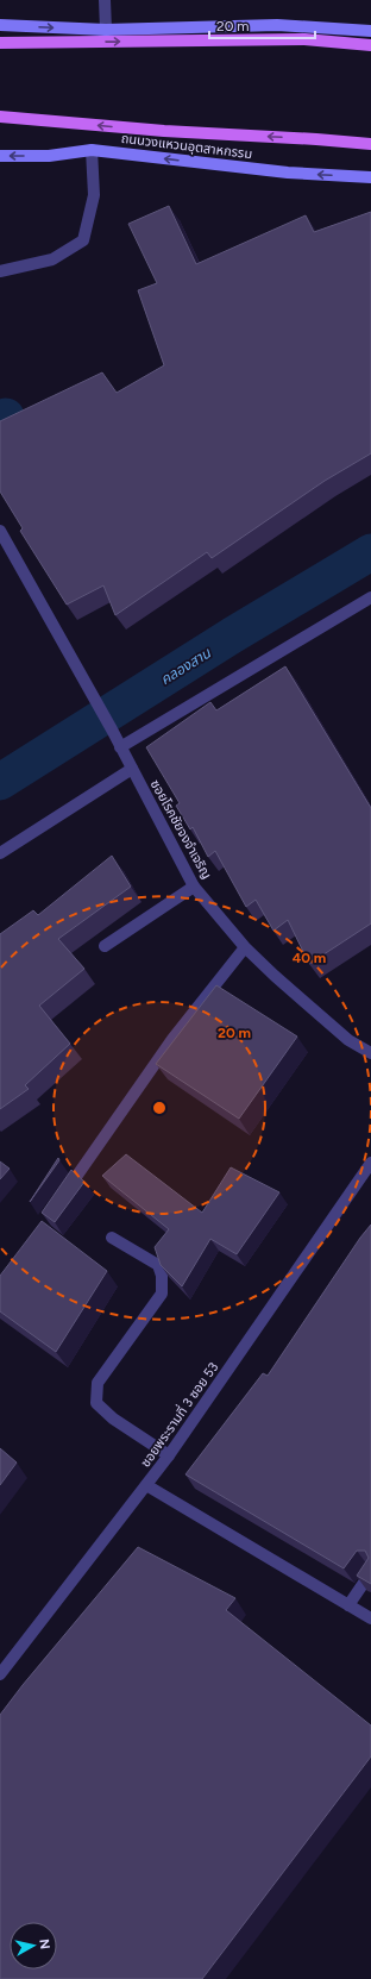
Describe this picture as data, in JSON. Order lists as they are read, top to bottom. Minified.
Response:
{"streets":{"main road":["ถนนวงแหวนอุตสาหกรรม"],"street":["ซอยโรคชัยจงจำเจริญ","ซอยพระรามที่ 3 ซอย 53"]},"water":["คลองสาน"],"scale_bar":"20 m","north":"right","rings":["40 m","20 m"]}
